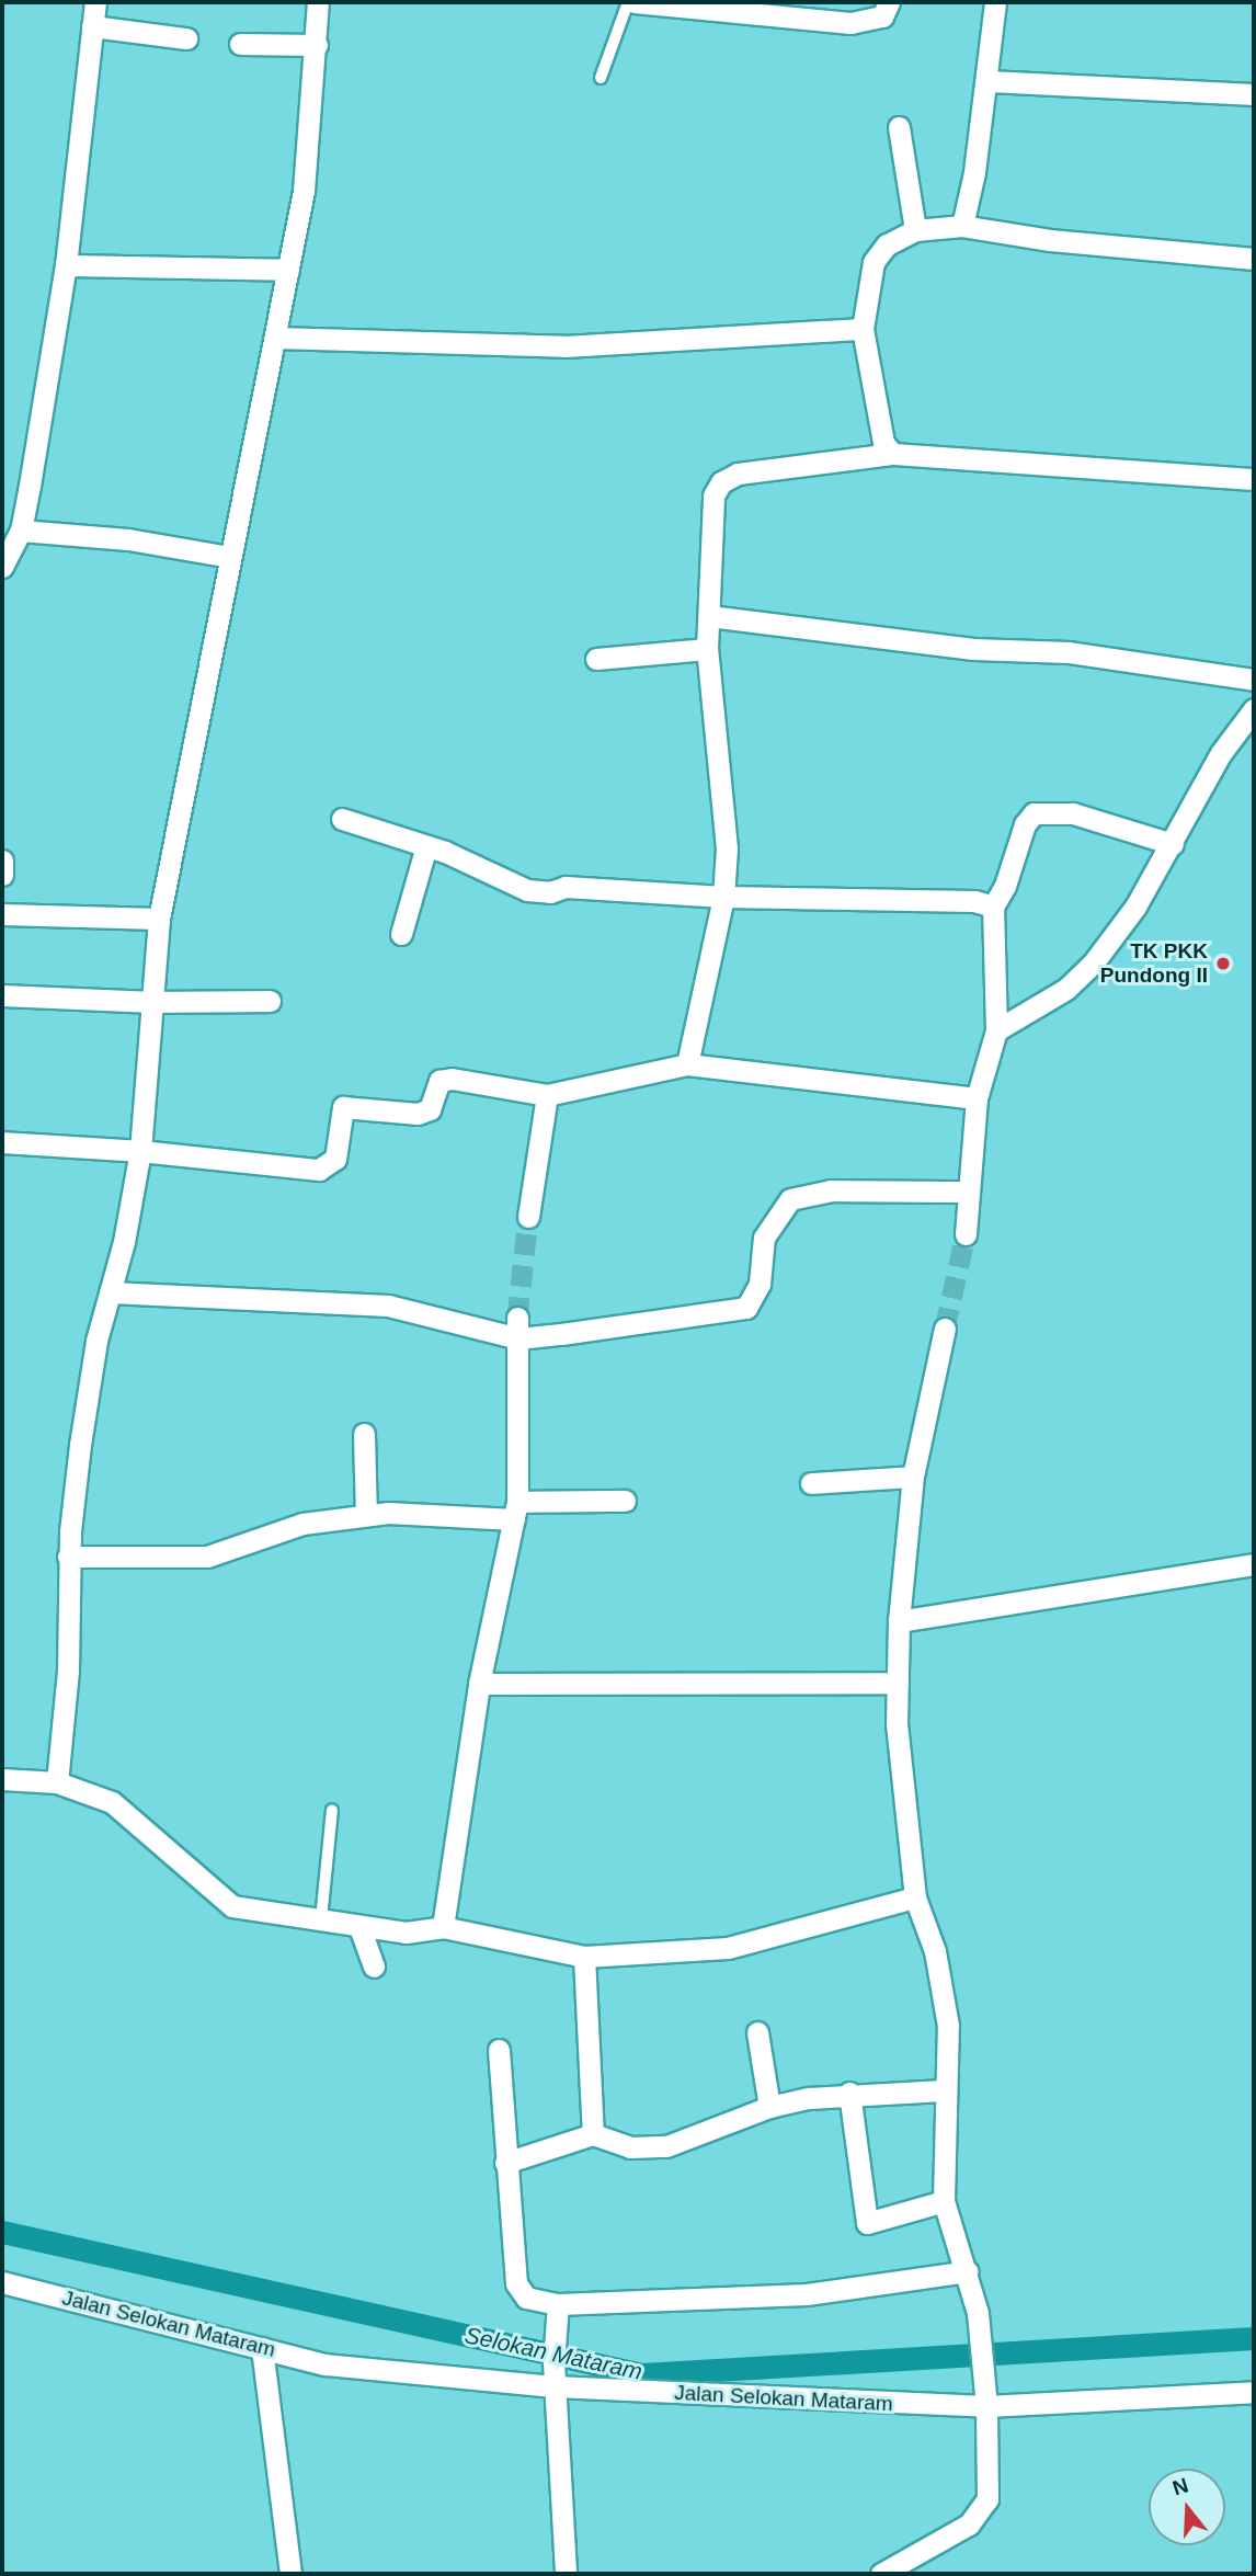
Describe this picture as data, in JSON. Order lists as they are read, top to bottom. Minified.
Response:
{"streets":{"street":["Jalan Selokan Mataram"]},"water":["Selokan Mataram"],"places":["TK PKK Pundong II"],"north":"top"}
